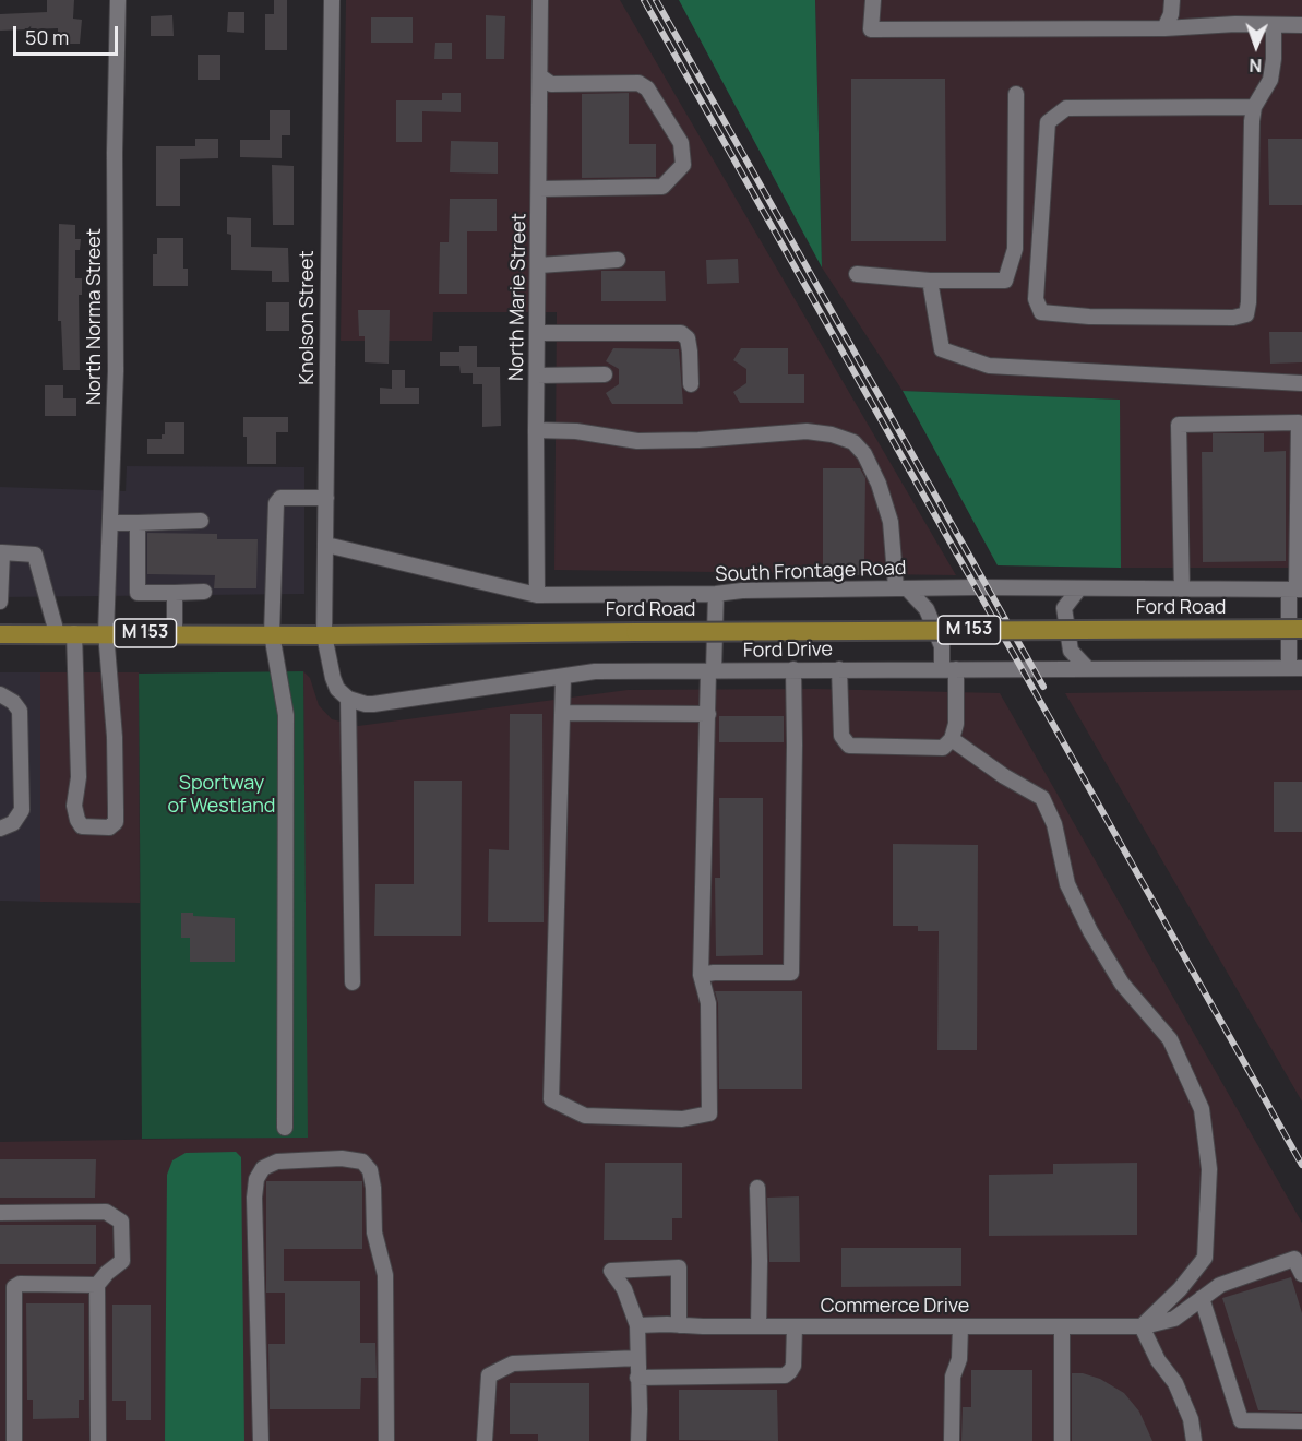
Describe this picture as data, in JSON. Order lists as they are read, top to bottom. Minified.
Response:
{"streets":{"main road":["Ford Road","M 153"],"street":["North Marie Street","North Norma Street","Knolson Street","South Frontage Road","Ford Drive","Commerce Drive"]},"crossings":[["North Marie Street","South Frontage Road"],["North Norma Street","Ford Road"],["Knolson Street","South Frontage Road"],["Knolson Street","Ford Road"]],"parks":["Sportway of Westland"],"scale_bar":"50 m","north":"bottom"}
